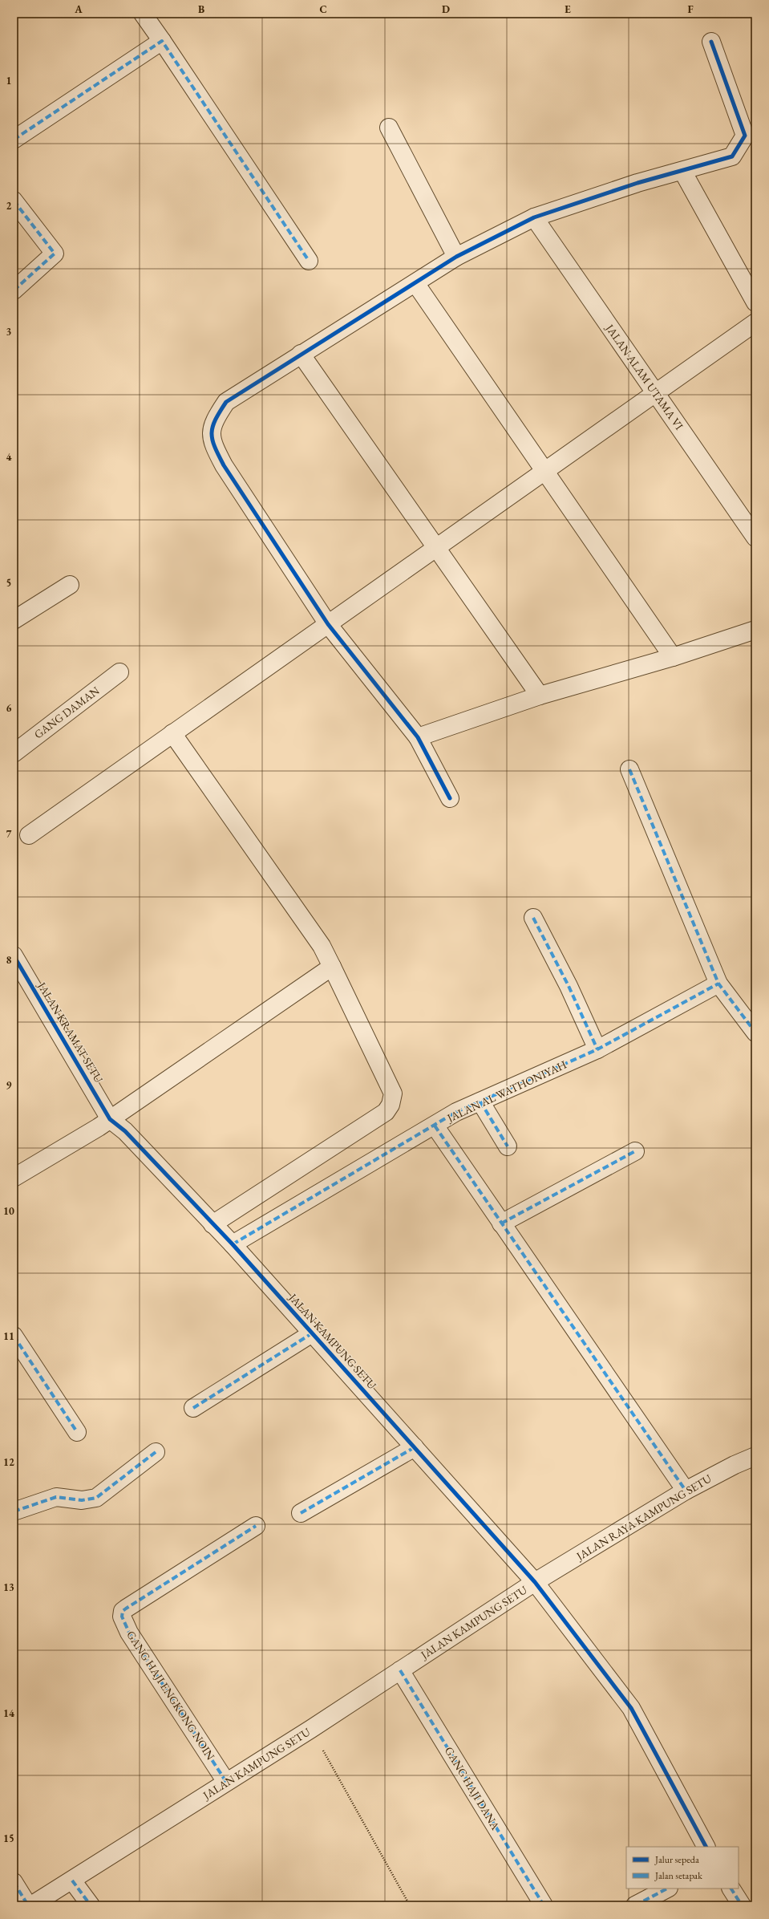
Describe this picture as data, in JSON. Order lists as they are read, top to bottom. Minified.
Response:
{"streets":{"street":["JALAN ALAM UTAMA VI","GANG DAMAN","JALAN KRAMAT SETU","JALAN AL WATHONIYAH","JALAN KAMPUNG SETU","JALAN RAYA KAMPUNG SETU","GANG HAJI ENGKONG NOIN","GANG HAJI DANA"]},"crossings":[["JALAN KRAMAT SETU","JALAN KAMPUNG SETU"],["JALAN AL WATHONIYAH","JALAN KAMPUNG SETU"],["JALAN KAMPUNG SETU","JALAN RAYA KAMPUNG SETU"],["JALAN KAMPUNG SETU","GANG HAJI ENGKONG NOIN"],["JALAN KAMPUNG SETU","GANG HAJI DANA"]],"legend":["Jalur sepeda","Jalan setapak"],"grid":{"columns":["A","B","C","D","E","F"],"rows":["1","2","3","4","5","6","7","8","9","10","11","12","13","14","15"]}}
